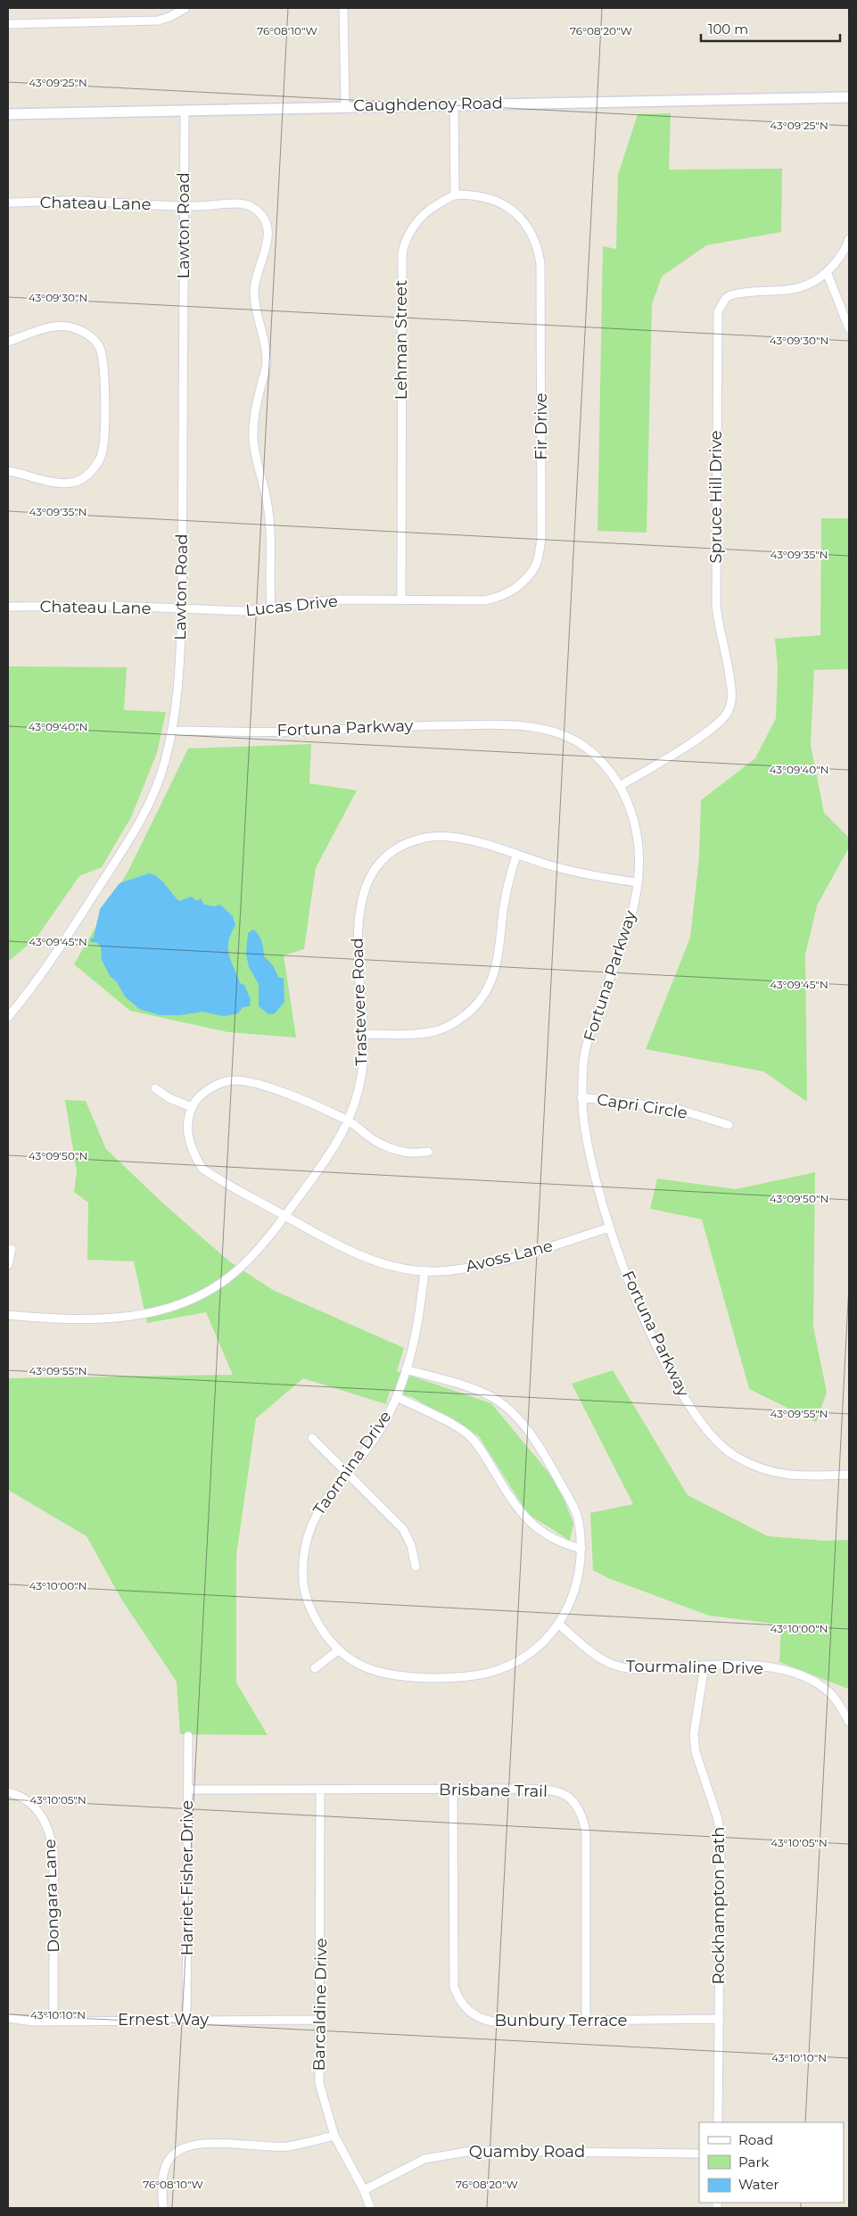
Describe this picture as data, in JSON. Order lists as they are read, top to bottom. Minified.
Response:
{"streets":{"street":["Caughdenoy Road","Chateau Lane","Lawton Road","Lehman Street","Fir Drive","Spruce Hill Drive","Lucas Drive","Fortuna Parkway","Trastevere Road","Capri Circle","Avoss Lane","Taormina Drive","Tourmaline Drive","Brisbane Trail","Harriet Fisher Drive","Dongara Lane","Rockhampton Path","Barcaldine Drive","Ernest Way","Bunbury Terrace","Quamby Road"]},"crossings":[["Caughdenoy Road","Lawton Road"],["Chateau Lane","Lawton Road"],["Chateau Lane","Lucas Drive"],["Lawton Road","Lucas Drive"],["Lawton Road","Fortuna Parkway"],["Lehman Street","Fir Drive"],["Lehman Street","Lucas Drive"],["Fir Drive","Lucas Drive"],["Spruce Hill Drive","Fortuna Parkway"],["Fortuna Parkway","Trastevere Road"],["Fortuna Parkway","Capri Circle"],["Fortuna Parkway","Avoss Lane"],["Trastevere Road","Avoss Lane"],["Avoss Lane","Taormina Drive"],["Taormina Drive","Tourmaline Drive"],["Tourmaline Drive","Rockhampton Path"],["Brisbane Trail","Harriet Fisher Drive"],["Brisbane Trail","Barcaldine Drive"],["Brisbane Trail","Bunbury Terrace"],["Harriet Fisher Drive","Ernest Way"],["Dongara Lane","Ernest Way"],["Rockhampton Path","Bunbury Terrace"],["Barcaldine Drive","Ernest Way"],["Barcaldine Drive","Quamby Road"]],"legend":["Road","Park","Water"],"scale_bar":"100 m","coordinates":["76°08'10\"W","76°08'20\"W","43°09'25\"N","43°09'30\"N","43°09'35\"N","43°09'40\"N","43°09'45\"N","43°09'50\"N","43°09'55\"N","43°10'00\"N","43°10'05\"N","43°10'10\"N"]}
